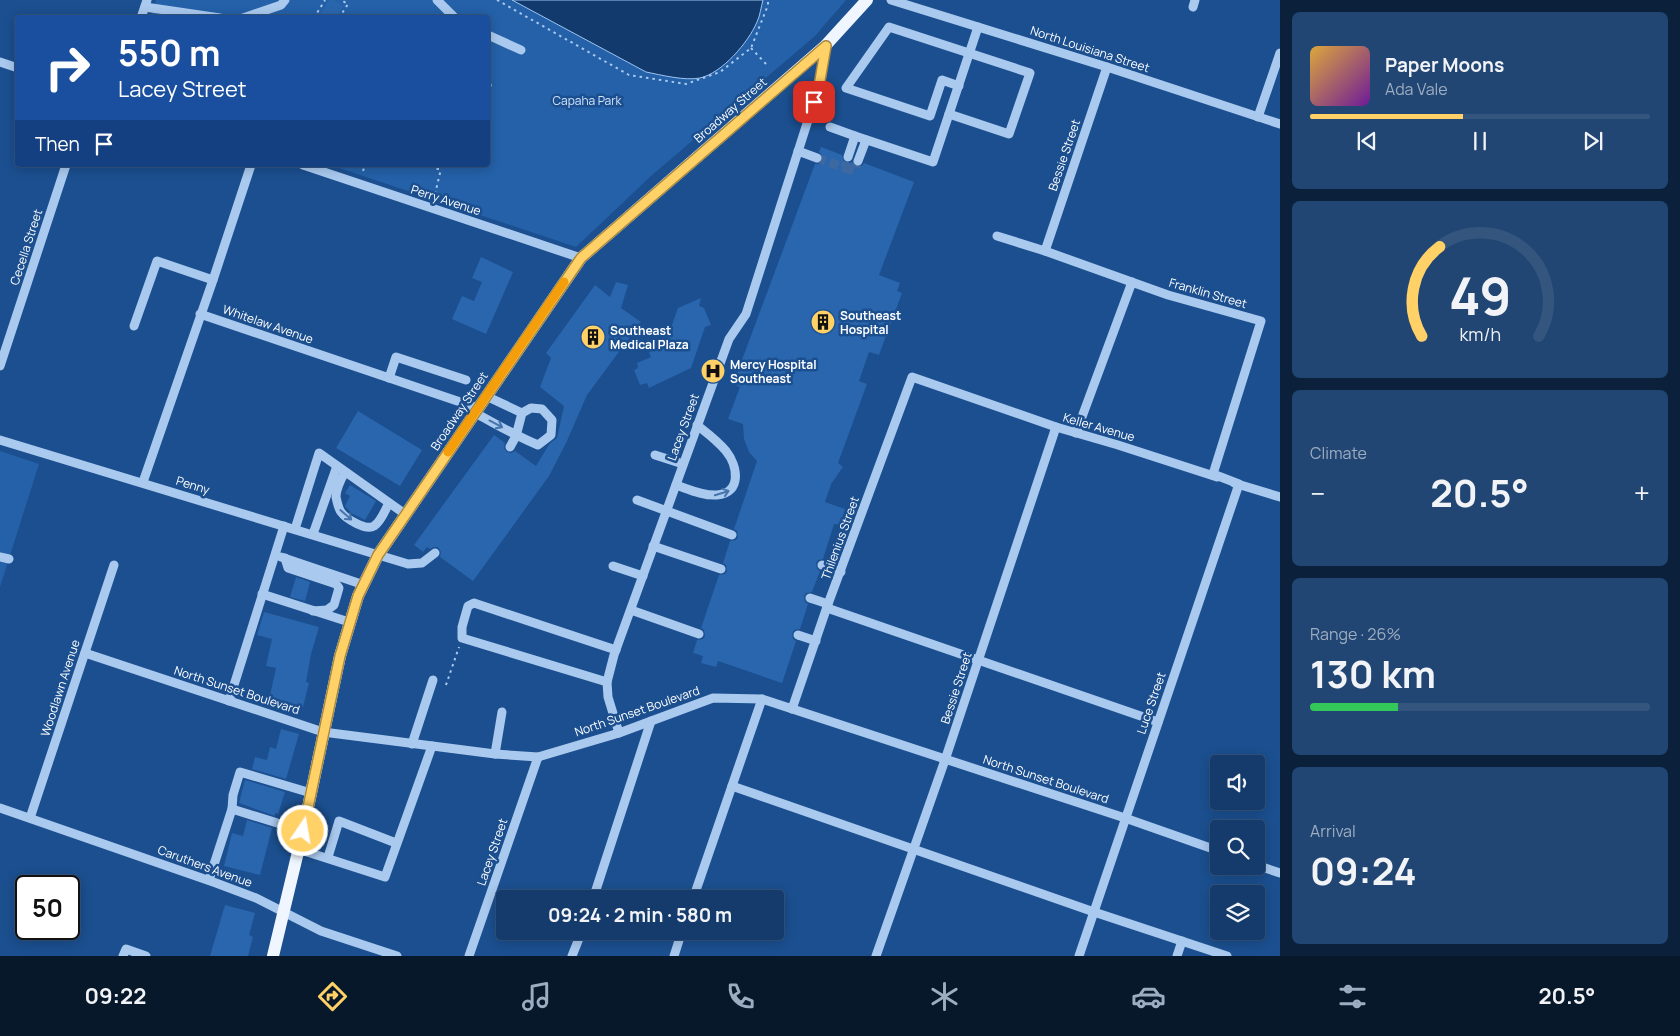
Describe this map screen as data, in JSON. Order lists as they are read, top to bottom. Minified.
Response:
{"streets":{"main road":["Broadway Street"],"street":["North Louisiana Street","Bessie Street","Perry Avenue","Cecella Street","Franklin Street","Whitelaw Avenue","Lacey Street","Keller Avenue","Penny","Thilenius Street","Woodlawn Avenue","North Sunset Boulevard","Luce Street","Caruthers Avenue"]},"crossings":[["North Louisiana Street","Bessie Street"],["Broadway Street","Perry Avenue"],["Broadway Street","Whitelaw Avenue"],["Broadway Street","Lacey Street"],["Broadway Street","Penny"],["Broadway Street","North Sunset Boulevard"],["Broadway Street","Caruthers Avenue"],["Bessie Street","Franklin Street"],["Bessie Street","Keller Avenue"],["Bessie Street","North Sunset Boulevard"],["Franklin Street","Keller Avenue"],["Franklin Street","Luce Street"],["Lacey Street","North Sunset Boulevard"],["Keller Avenue","Thilenius Street"],["Keller Avenue","Luce Street"],["Thilenius Street","North Sunset Boulevard"],["Woodlawn Avenue","North Sunset Boulevard"],["Woodlawn Avenue","Caruthers Avenue"],["North Sunset Boulevard","Luce Street"]],"parks":["Capaha Park"],"places":{"building":["Southeast Hospital","Southeast Medical Plaza"],"hospital":["Mercy Hospital Southeast"]},"page":{"turn":["550 m","Lacey Street"],"song":["Paper Moons","Ada Vale"],"then":"Then","tile":["Climate",["Range · 26%","130 km"],["Arrival","09:24"]],"heat":["−","20.5°","+"],"limit":"50","trip":"09:24 · 2 min · 580 m","tabs":["09:22","20.5°"],"gauge":["49","km/h"]}}
